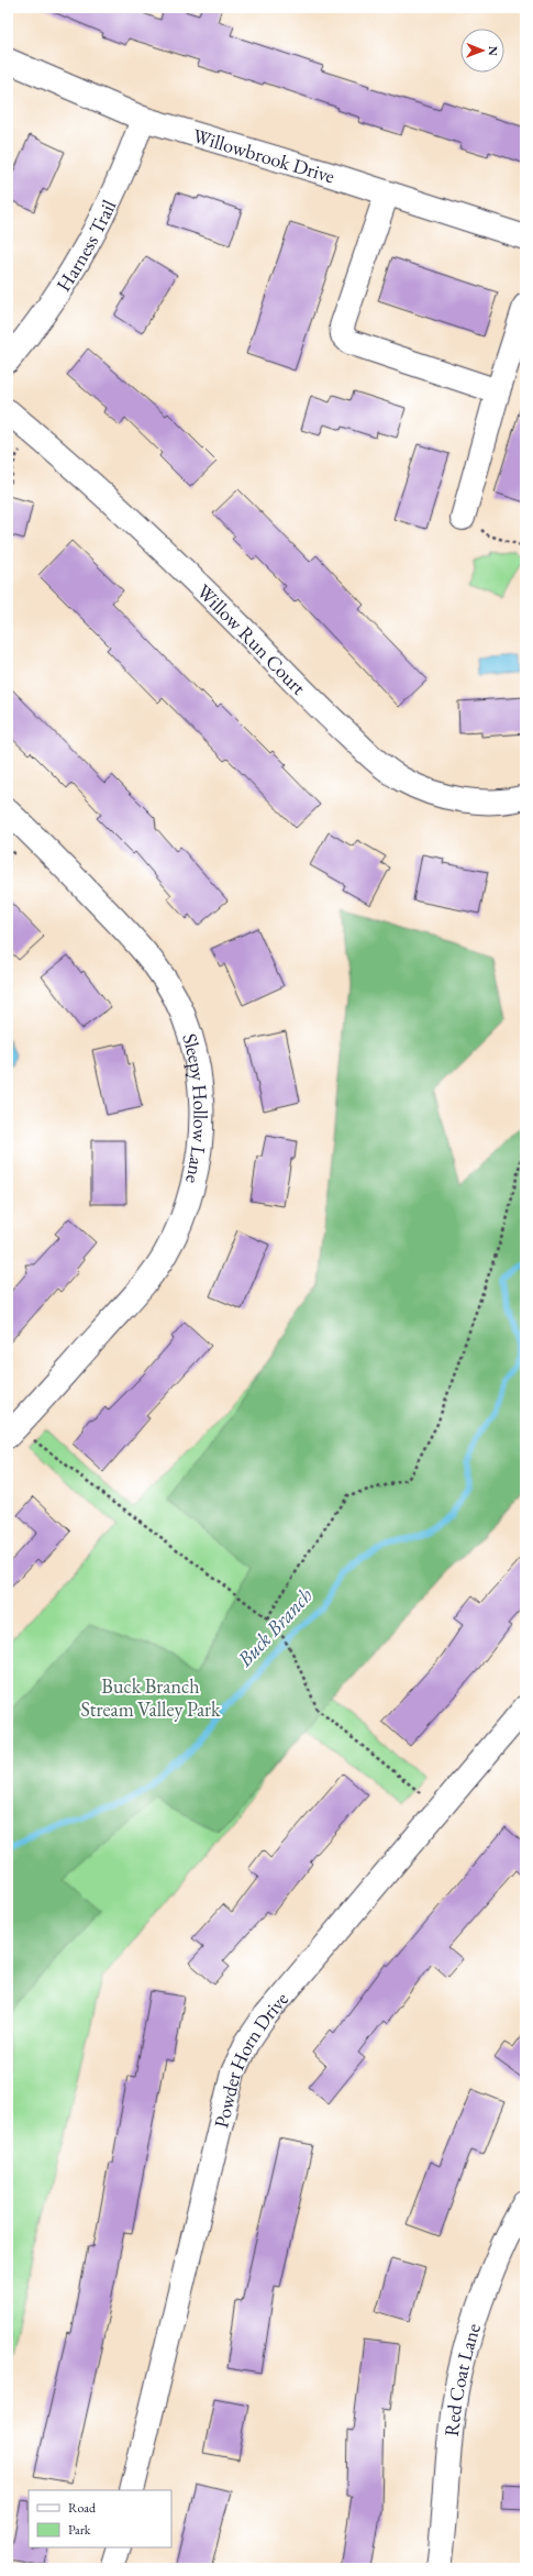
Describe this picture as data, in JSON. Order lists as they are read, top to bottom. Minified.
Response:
{"streets":{"street":["Willowbrook Drive","Harness Trail","Willow Run Court","Sleepy Hollow Lane","Powder Horn Drive","Red Coat Lane"]},"crossings":[["Willowbrook Drive","Harness Trail"]],"water":["Buck Branch"],"parks":["Buck Branch Stream Valley Park"],"legend":["Road","Park"],"north":"right"}
